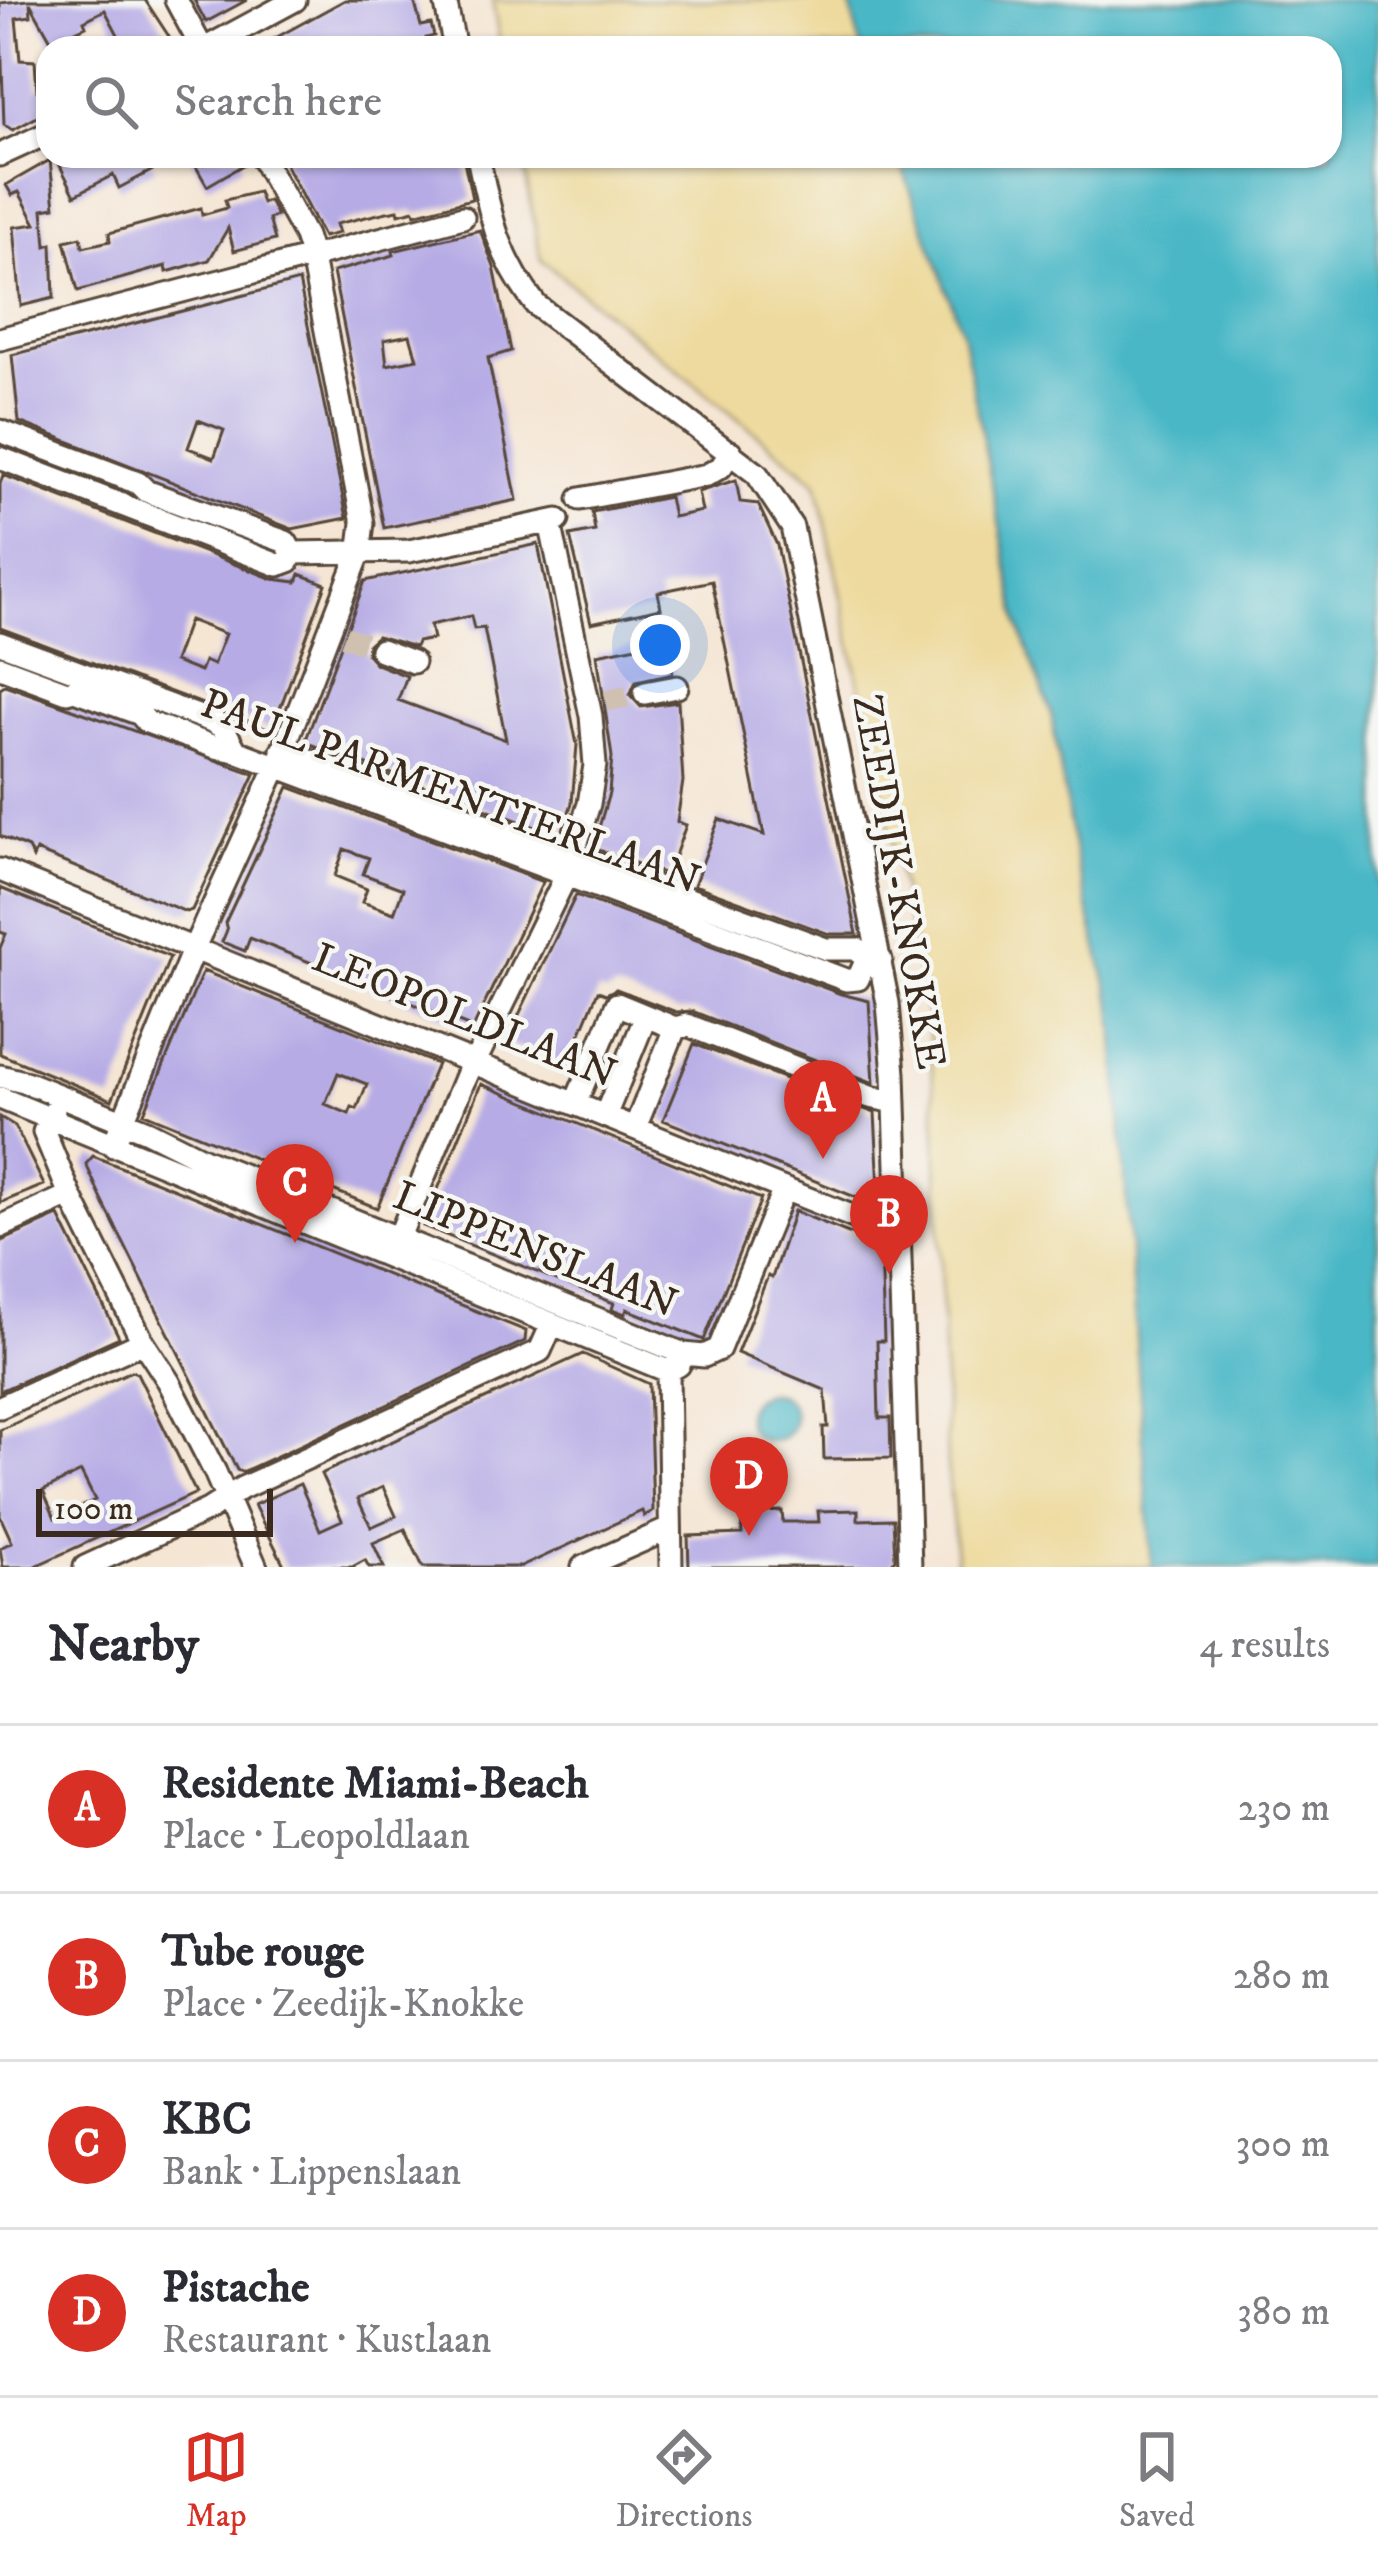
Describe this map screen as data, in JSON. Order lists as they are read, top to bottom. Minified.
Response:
{"streets":{"street":["PAUL PARMENTIERLAAN","ZEEDIJK-KNOKKE","LEOPOLDLAAN","LIPPENSLAAN"]},"crossings":[["PAUL PARMENTIERLAAN","ZEEDIJK-KNOKKE"],["ZEEDIJK-KNOKKE","LEOPOLDLAAN"]],"scale_bar":"100 m","page":{"search":"Search here","pins":["A","C","B","D"],"scale":"100 m","heading":["Nearby","4 results"],"list":[{"mark":"A","name":"Residente Miami-Beach","note":"Place · Leopoldlaan","value":"230 m"},{"mark":"B","name":"Tube rouge","note":"Place · Zeedijk-Knokke","value":"280 m"},{"mark":"C","name":"KBC","note":"Bank · Lippenslaan","value":"300 m"},{"mark":"D","name":"Pistache","note":"Restaurant · Kustlaan","value":"380 m"}],"nav":["Map","Directions","Saved"]}}
